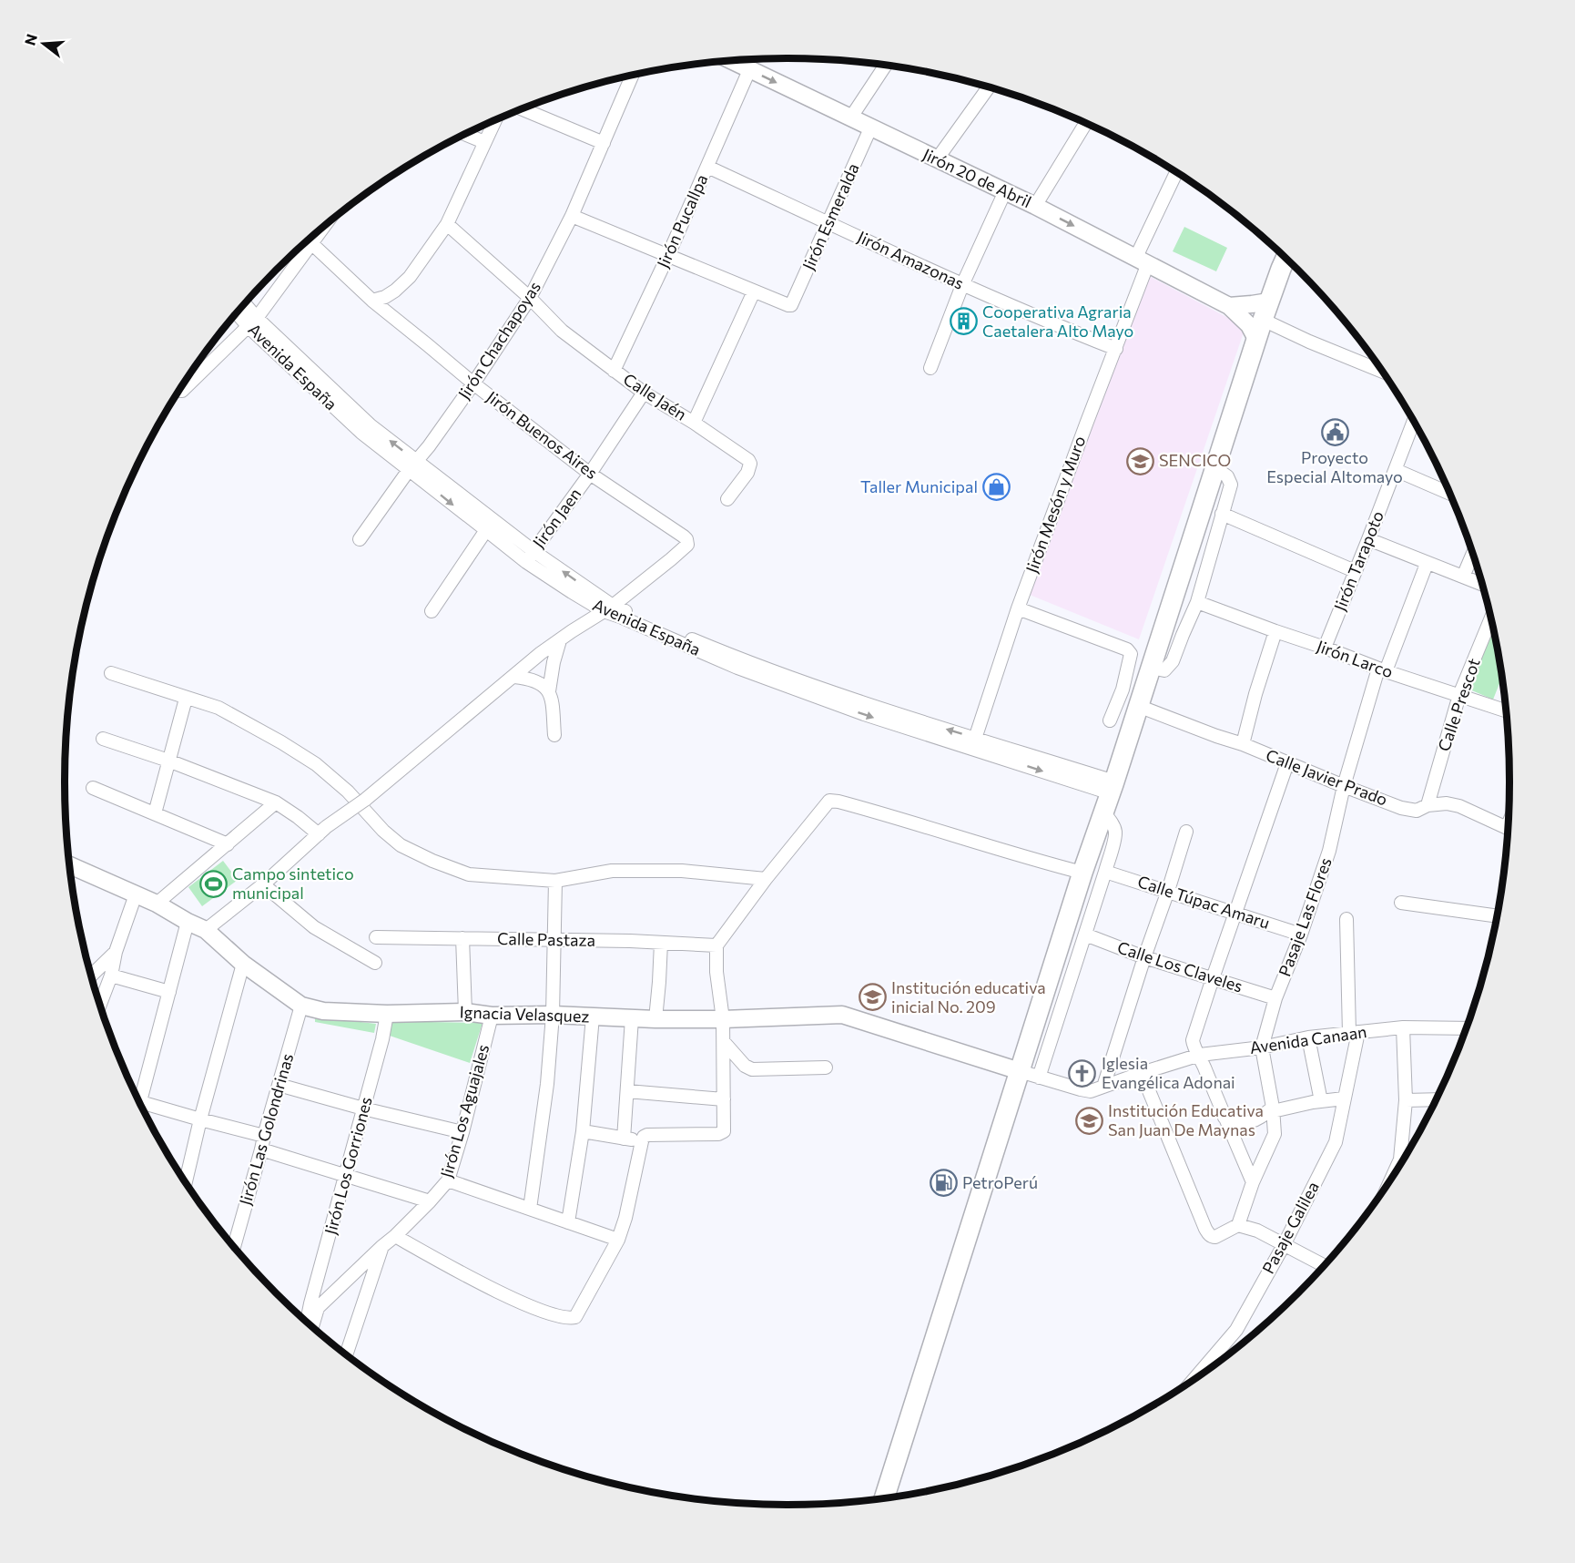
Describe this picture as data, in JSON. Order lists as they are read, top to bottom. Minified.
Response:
{"streets":{"main road":["Jirón 20 de Abril","Ignacia Velasquez"],"street":["Jirón Esmeralda","Jirón Pucallpa","Jirón Amazonas","Jirón Chachapoyas","Avenida España","Calle Jaén","Jirón Buenos Aires","Jirón Mesón y Muro","Jirón Jaen","Jirón Tarapoto","Jirón Larco","Calle Prescot","Calle Javier Prado","Calle Túpac Amaru","Pasaje Las Flores","Calle Pastaza","Calle Los Claveles","Avenida Canaan","Jirón Los Aguajales","Jirón Las Golondrinas","Jirón Los Gorriones","Pasaje Galilea"]},"crossings":[["Jirón 20 de Abril","Jirón Esmeralda"],["Jirón 20 de Abril","Jirón Pucallpa"],["Jirón 20 de Abril","Jirón Mesón y Muro"],["Jirón Esmeralda","Jirón Amazonas"],["Jirón Pucallpa","Jirón Amazonas"],["Jirón Pucallpa","Calle Jaén"],["Jirón Amazonas","Jirón Mesón y Muro"],["Jirón Chachapoyas","Avenida España"],["Jirón Chachapoyas","Calle Jaén"],["Jirón Chachapoyas","Jirón Buenos Aires"],["Avenida España","Jirón Buenos Aires"],["Avenida España","Jirón Mesón y Muro"],["Avenida España","Jirón Jaen"],["Calle Jaén","Jirón Jaen"],["Jirón Buenos Aires","Jirón Jaen"],["Jirón Tarapoto","Jirón Larco"],["Jirón Larco","Calle Prescot"],["Jirón Larco","Pasaje Las Flores"],["Calle Prescot","Calle Javier Prado"],["Calle Javier Prado","Pasaje Las Flores"],["Calle Túpac Amaru","Pasaje Las Flores"],["Pasaje Las Flores","Calle Los Claveles"],["Pasaje Las Flores","Avenida Canaan"],["Ignacia Velasquez","Avenida Canaan"],["Ignacia Velasquez","Jirón Los Aguajales"],["Ignacia Velasquez","Jirón Las Golondrinas"],["Ignacia Velasquez","Jirón Los Gorriones"],["Avenida Canaan","Pasaje Galilea"]],"one_way":["Jirón 20 de Abril"],"places":{"building":["Cooperativa Agraria Caetalera Alto Mayo"],"public building":["Proyecto Especial Altomayo"],"school or university":["SENCICO","Institución educativa inicial No. 209","Institución Educativa San Juan De Maynas"],"shop":["Taller Municipal"],"sports":["Campo sintetico municipal"],"church":["Iglesia Evangélica Adonai"],"fuel station":["PetroPerú"]},"north":"left"}
